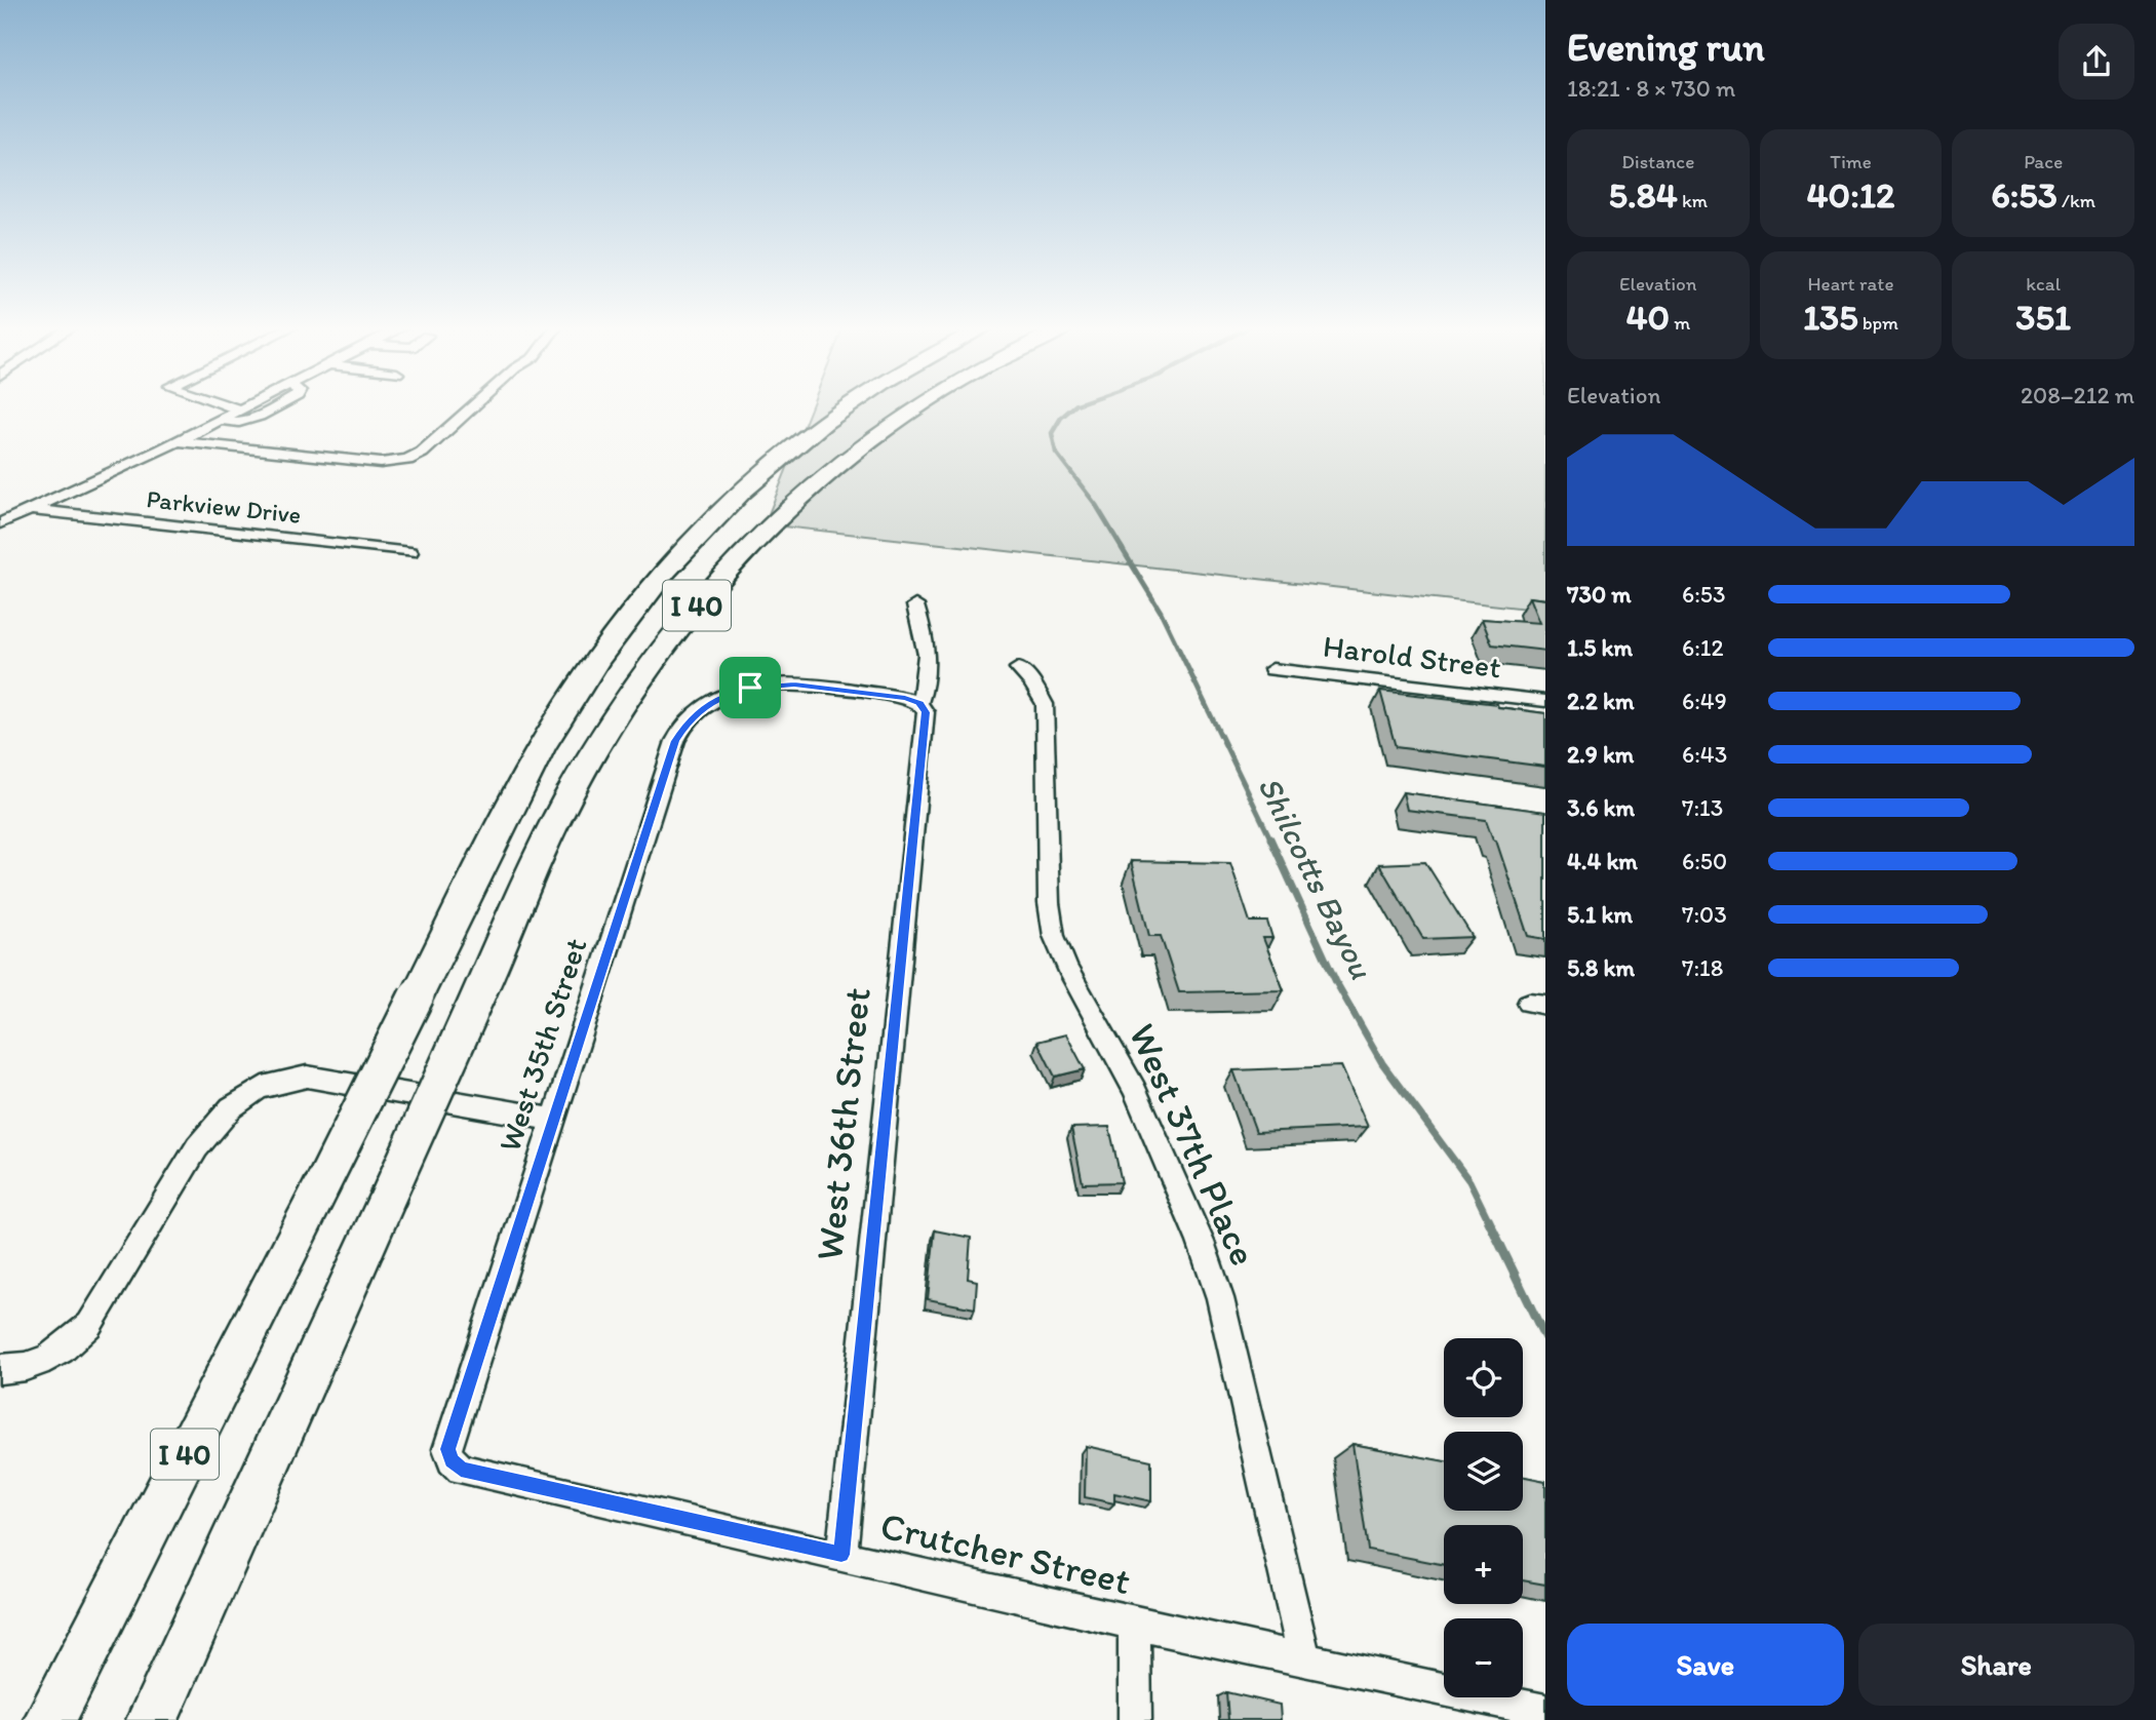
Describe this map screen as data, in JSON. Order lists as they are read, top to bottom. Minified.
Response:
{"streets":{"highway":["I 40"],"street":["Parkview Drive","Harold Street","West 35th Street","West 36th Street","West 37th Place","Crutcher Street"]},"crossings":[["West 35th Street","West 36th Street"],["West 35th Street","Crutcher Street"],["West 36th Street","Crutcher Street"],["West 37th Place","Crutcher Street"]],"water":["Shilcotts Bayou"],"page":{"heading":["Evening run","18:21 · 8 × 730 m"],"stats":[["Distance","5.84 km"],["Time","40:12"],["Pace","6:53 /km"],["Elevation","40 m"],["Heart rate","135 bpm"],["kcal","351"]],"chart":["Elevation","208–212 m"],"list":[{"name":"730 m","note":"6:53"},{"name":"1.5 km","note":"6:12"},{"name":"2.2 km","note":"6:49"},{"name":"2.9 km","note":"6:43"},{"name":"3.6 km","note":"7:13"},{"name":"4.4 km","note":"6:50"},{"name":"5.1 km","note":"7:03"},{"name":"5.8 km","note":"7:18"}],"map_buttons":["+","−"],"buttons":["Save","Share"]}}
